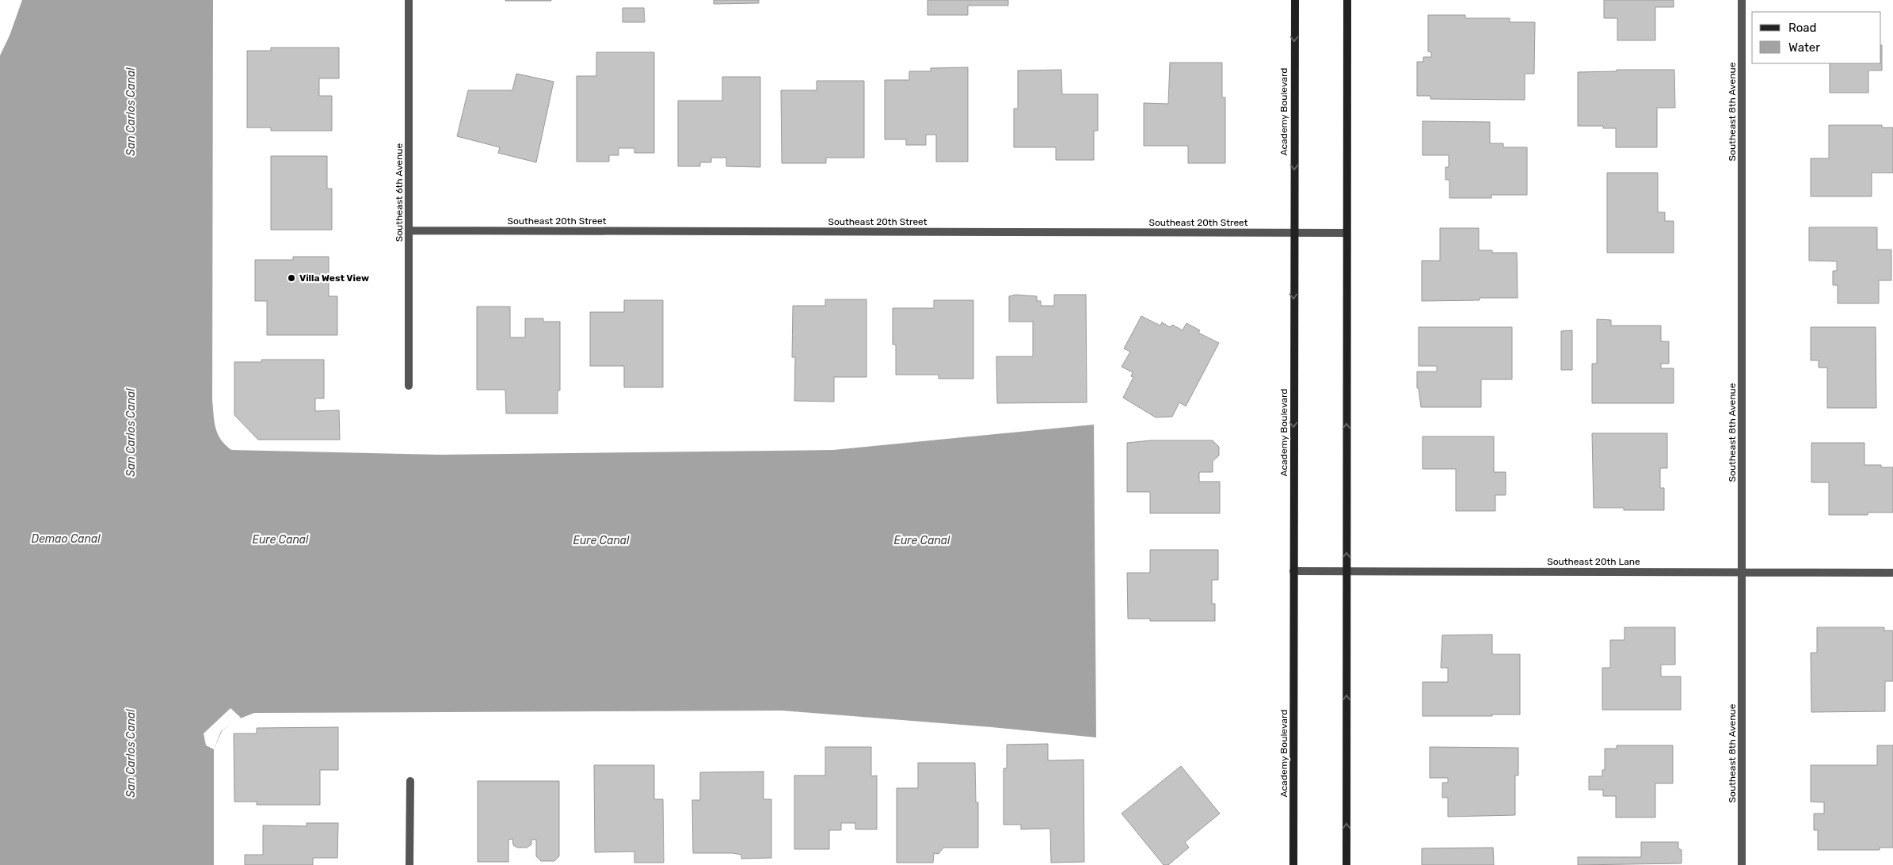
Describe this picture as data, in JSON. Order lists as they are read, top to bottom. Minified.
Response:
{"streets":{"street":["Academy Boulevard","Southeast 8th Avenue","Southeast 6th Avenue","Southeast 20th Street","Southeast 20th Lane"]},"crossings":[["Academy Boulevard","Southeast 20th Street"],["Academy Boulevard","Southeast 20th Lane"],["Southeast 8th Avenue","Southeast 20th Lane"],["Southeast 6th Avenue","Southeast 20th Street"]],"water":["San Carlos Canal","Demao Canal","Eure Canal"],"places":["Villa West View"],"legend":["Road","Water"]}
